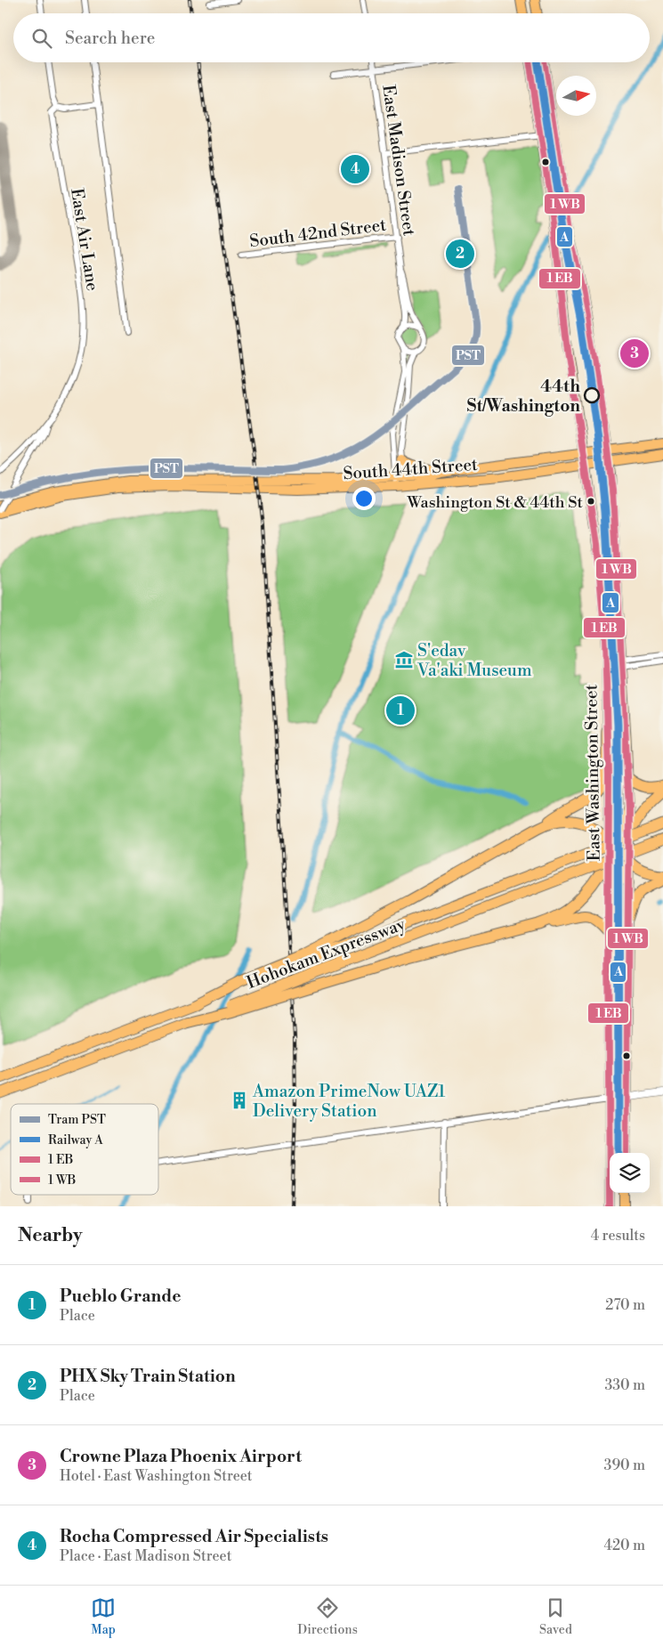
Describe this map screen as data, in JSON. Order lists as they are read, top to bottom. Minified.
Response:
{"streets":{"highway":["Hohokam Expressway"],"main road":["South 44th Street","East Washington Street"],"street":["East Madison Street","South 42nd Street","East Air Lane"]},"crossings":[["East Madison Street","South 42nd Street"],["East Air Lane","South 44th Street"],["South 44th Street","East Washington Street"]],"places":{"other":["44th St/Washington","Washington St & 44th St"],"museum":["S'edav Va'aki Museum"],"building":["Amazon PrimeNow UAZ1 Delivery Station"]},"lines":["rail line A","tram line PST"],"legend":["Tram PST","Railway A","1 EB","1 WB"],"north":"right","page":{"search":"Search here","pins":["4","2","3","1"],"heading":["Nearby","4 results"],"list":[{"mark":"1","name":"Pueblo Grande","note":"Place","value":"270 m"},{"mark":"2","name":"PHX Sky Train Station","note":"Place","value":"330 m"},{"mark":"3","name":"Crowne Plaza Phoenix Airport","note":"Hotel · East Washington Street","value":"390 m"},{"mark":"4","name":"Rocha Compressed Air Specialists","note":"Place · East Madison Street","value":"420 m"}],"nav":["Map","Directions","Saved"]}}
